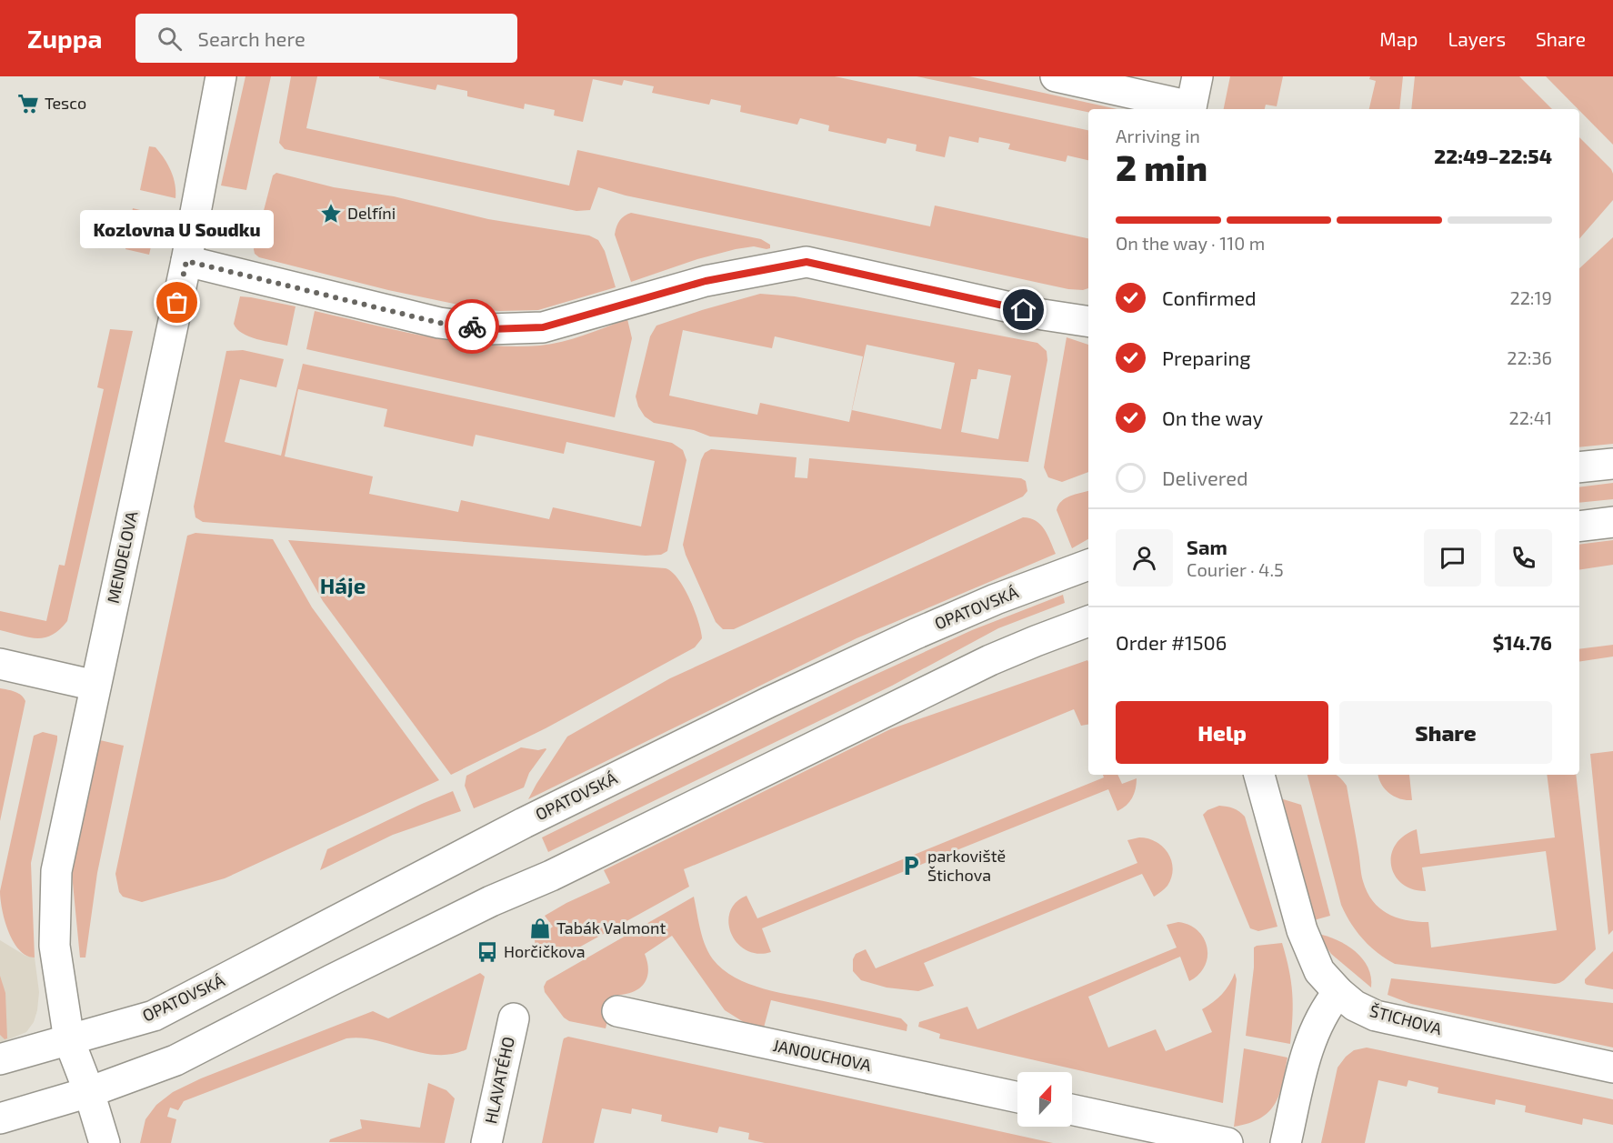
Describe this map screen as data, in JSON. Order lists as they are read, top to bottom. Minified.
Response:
{"streets":{"street":["MENDELOVA","OPATOVSKÁ","ŠTICHOVA","JANOUCHOVA","HLAVATÉHO"]},"crossings":[["MENDELOVA","OPATOVSKÁ"]],"districts":["Háje"],"places":{"supermarket":["Tesco"],"place":["Delfíni"],"other":["Kozlovna U Soudku"],"parking":["parkoviště Štichova"],"shop":["Tabák Valmont"],"bus stop":["Horčičkova"]},"north":"top","page":{"header":"Zuppa","search":"Search here","nav":["Map","Layers","Share"],"heading":["2 min","Arriving in","22:49–22:54"],"panel":["Sam","Courier · 4.5","Order #1506","$14.76"],"bar":"On the way · 110 m","bubble":"Kozlovna U Soudku","list":[["Confirmed","22:19"],["Preparing","22:36"],["On the way","22:41"],"Delivered"],"buttons":["Help","Share"]}}
